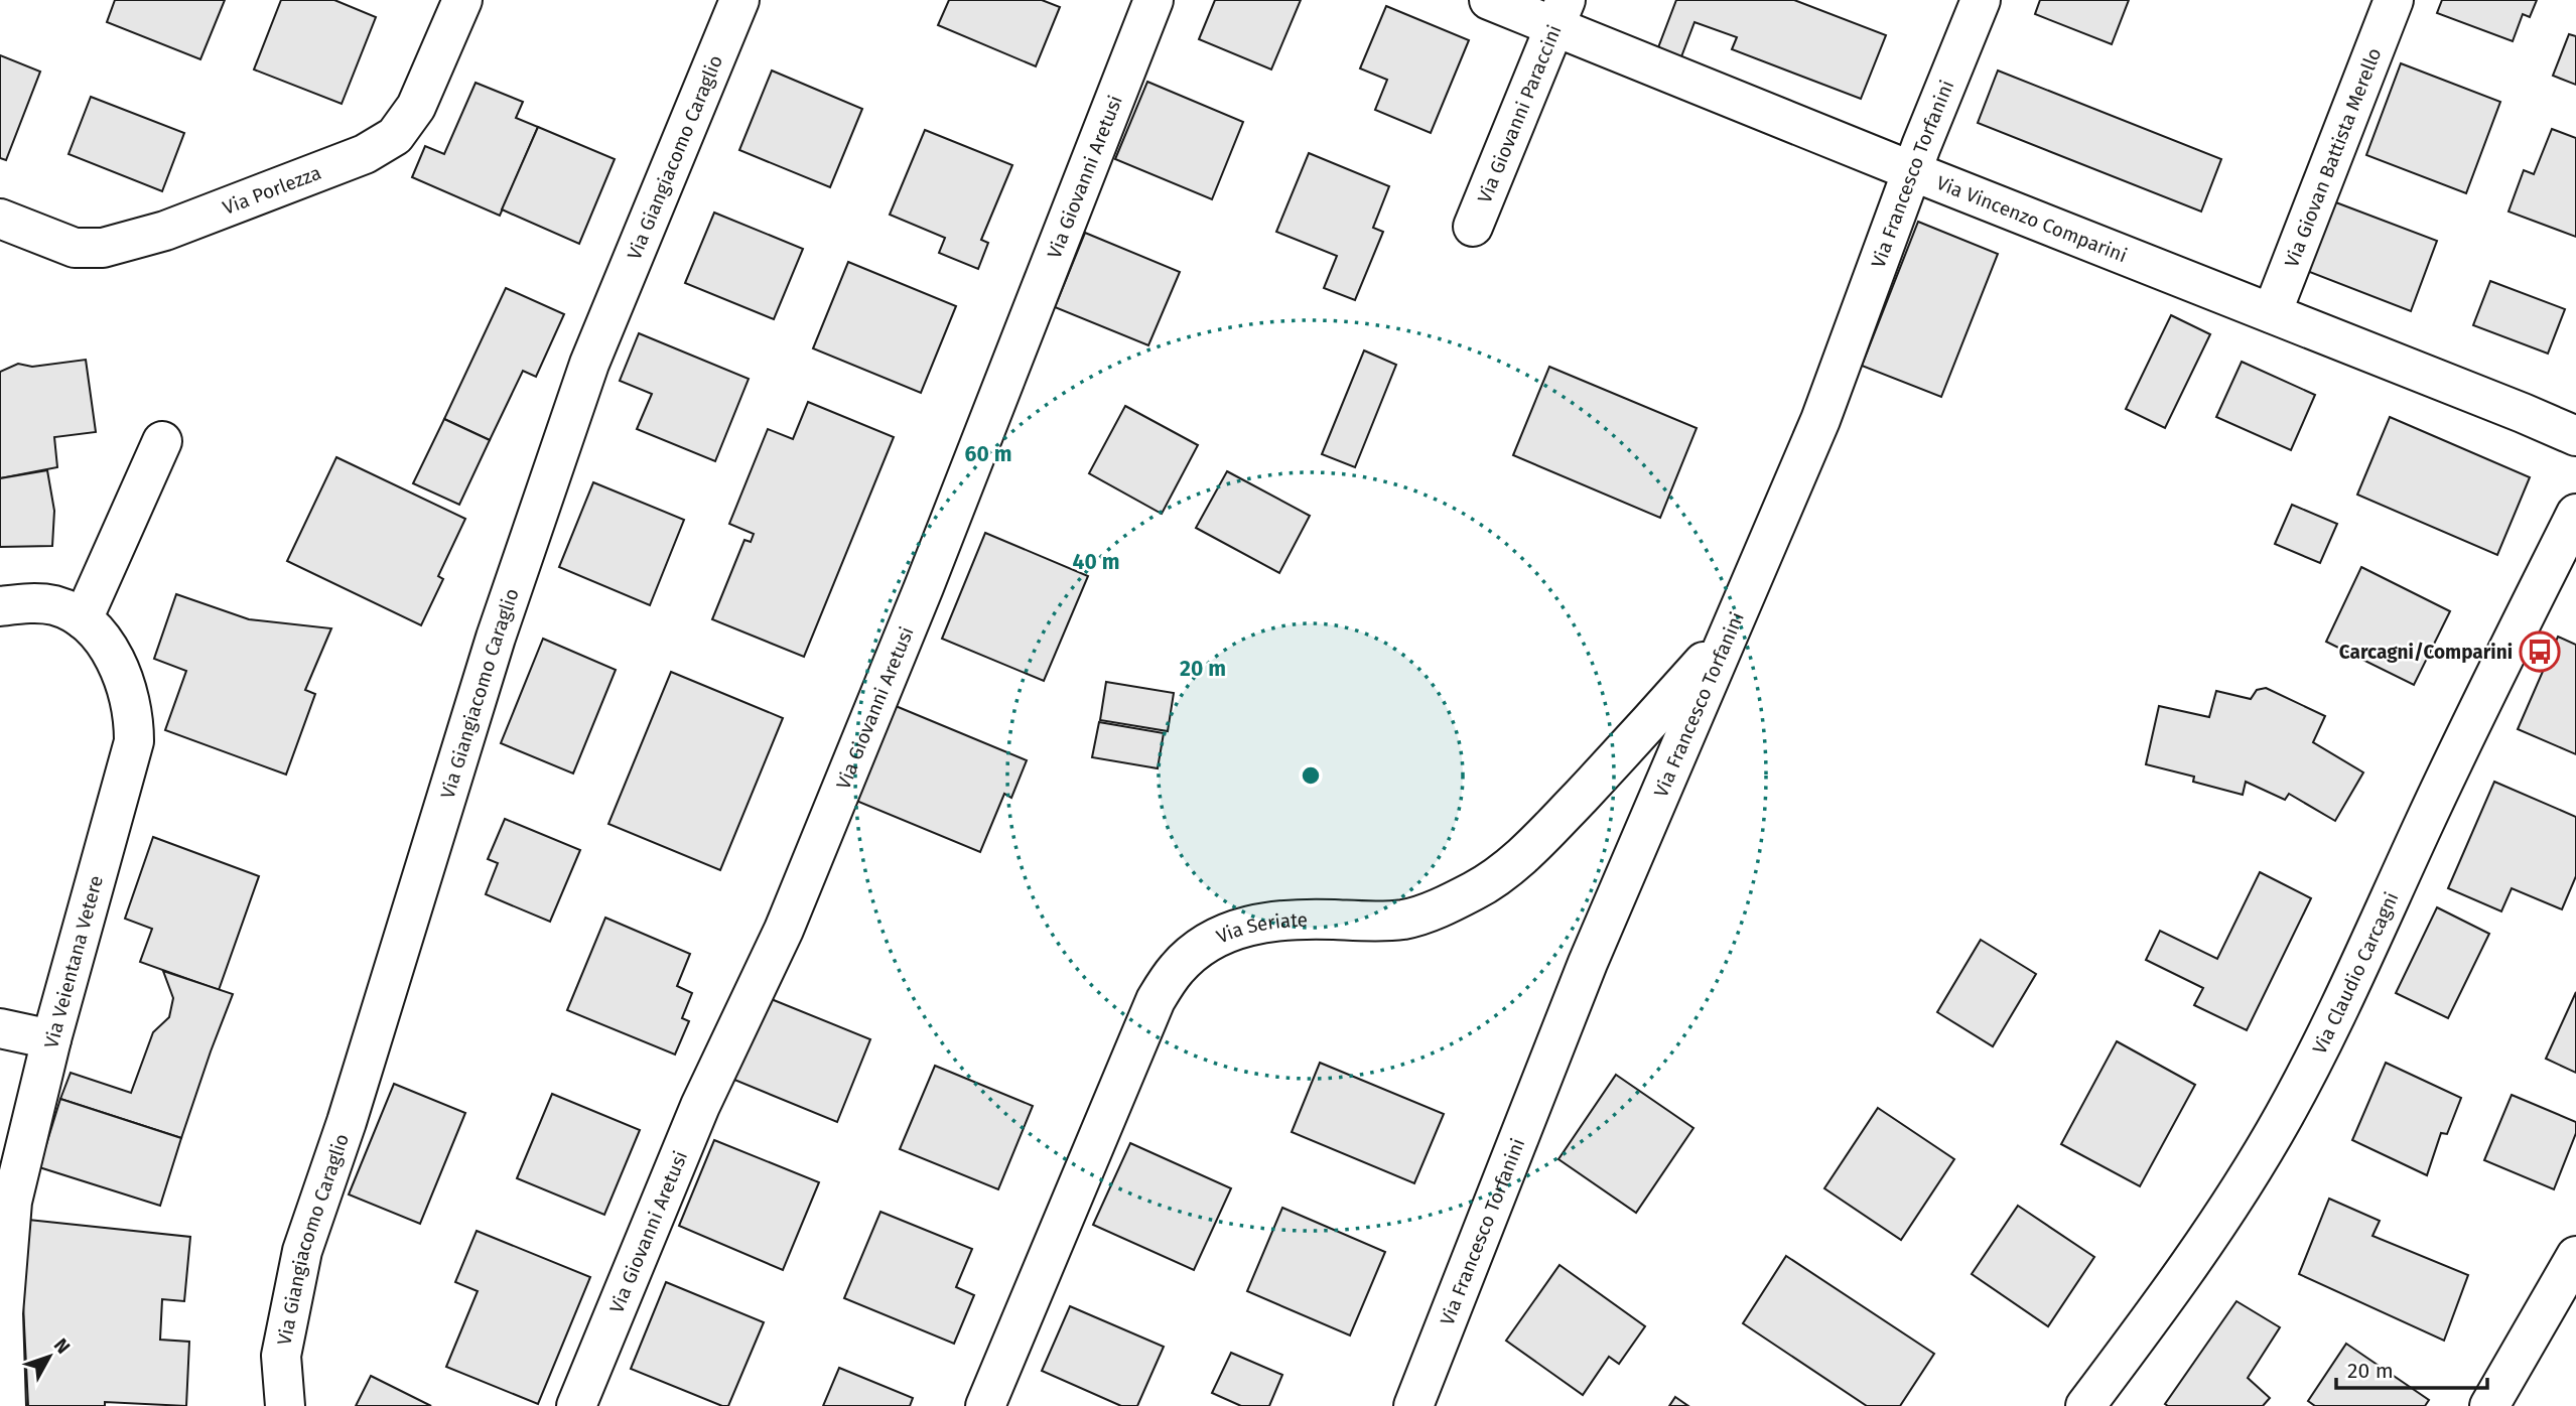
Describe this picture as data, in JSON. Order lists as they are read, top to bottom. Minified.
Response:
{"streets":{"street":["Via Giovanni Paraccini","Via Giovan Battista Merello","Via Giangiacomo Caraglio","Via Francesco Torfanini","Via Giovanni Aretusi","Via Porlezza","Via Vincenzo Comparini","Via Seriate","Via Veientana Vetere","Via Claudio Carcagni"]},"crossings":[["Via Giovanni Paraccini","Via Vincenzo Comparini"],["Via Giovan Battista Merello","Via Vincenzo Comparini"],["Via Francesco Torfanini","Via Vincenzo Comparini"],["Via Francesco Torfanini","Via Seriate"]],"places":{"bus stop":["Carcagni/Comparini"]},"scale_bar":"20 m","north":"top right","rings":["60 m","40 m","20 m"]}
